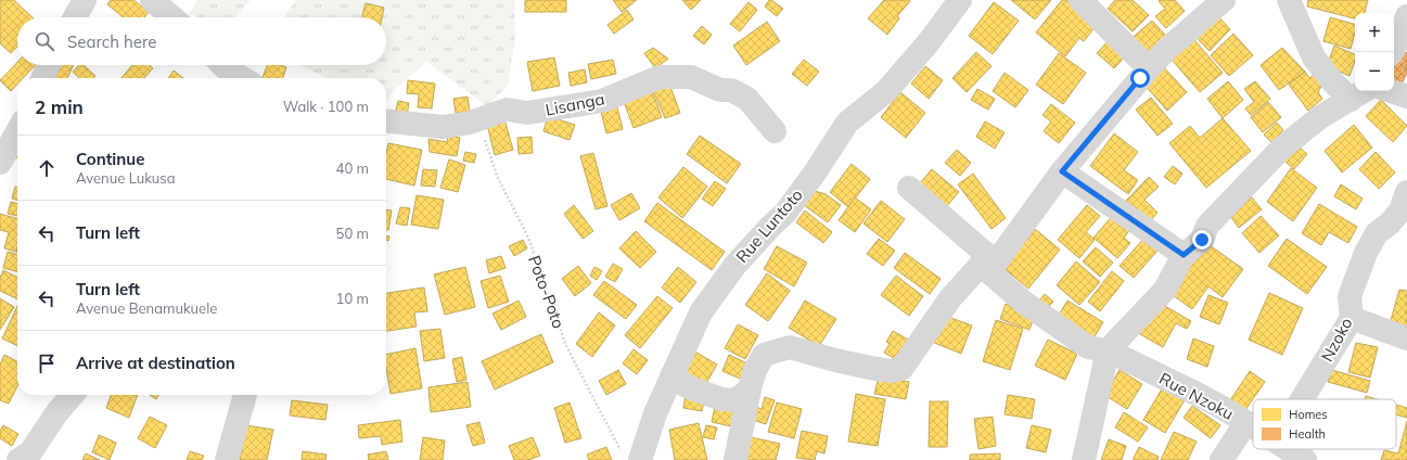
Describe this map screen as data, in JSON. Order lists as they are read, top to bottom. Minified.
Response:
{"streets":{"street":["Lisanga","Rue Luntoto","Nzoko","Rue Nzoku"],"path":["Poto-Poto"]},"crossings":[["Lisanga","Poto-Poto"],["Rue Luntoto","Poto-Poto"]],"legend":["Homes","Health"],"page":{"map_buttons":["+","−"],"search":"Search here","heading":["2 min","Walk · 100 m"],"list":[["Continue","Avenue Lukusa","40 m"],["Turn left","50 m"],["Turn left","Avenue Benamukuele","10 m"],"Arrive at destination"]}}
